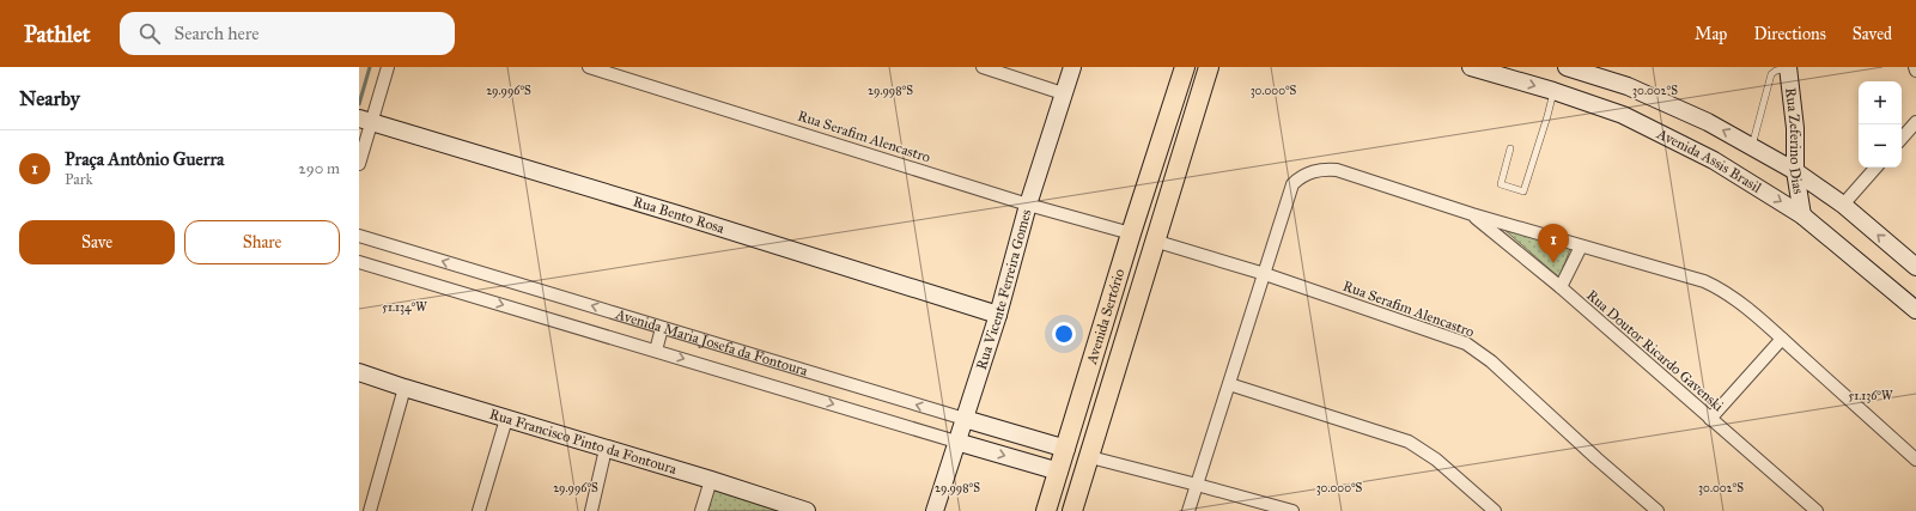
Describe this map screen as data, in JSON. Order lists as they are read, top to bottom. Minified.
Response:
{"streets":{"main road":["Avenida Sertório"],"street":["Rua Serafim Alencastro","Rua Zeferino Dias","Avenida Assis Brasil","Rua Bento Rosa","Rua Vicente Ferreira Gomes","Avenida Maria Josefa da Fontoura","Rua Doutor Ricardo Gavenski","Rua Francisco Pinto da Fontoura"]},"crossings":[["Rua Serafim Alencastro","Rua Vicente Ferreira Gomes"],["Rua Serafim Alencastro","Avenida Sertório"],["Rua Zeferino Dias","Avenida Assis Brasil"],["Rua Bento Rosa","Rua Vicente Ferreira Gomes"],["Rua Vicente Ferreira Gomes","Avenida Maria Josefa da Fontoura"],["Avenida Sertório","Avenida Maria Josefa da Fontoura"]],"page":{"header":"Pathlet","search":"Search here","nav":["Map","Directions","Saved"],"heading":"Nearby","map_buttons":["+","−"],"list":[{"mark":"1","name":"Praça Antônio Guerra","note":"Park","value":"290 m"}],"buttons":["Save","Share"],"pins":"1"},"coordinates":["29.996°S","29.998°S","30.000°S","30.002°S","51.134°W","51.136°W"]}
